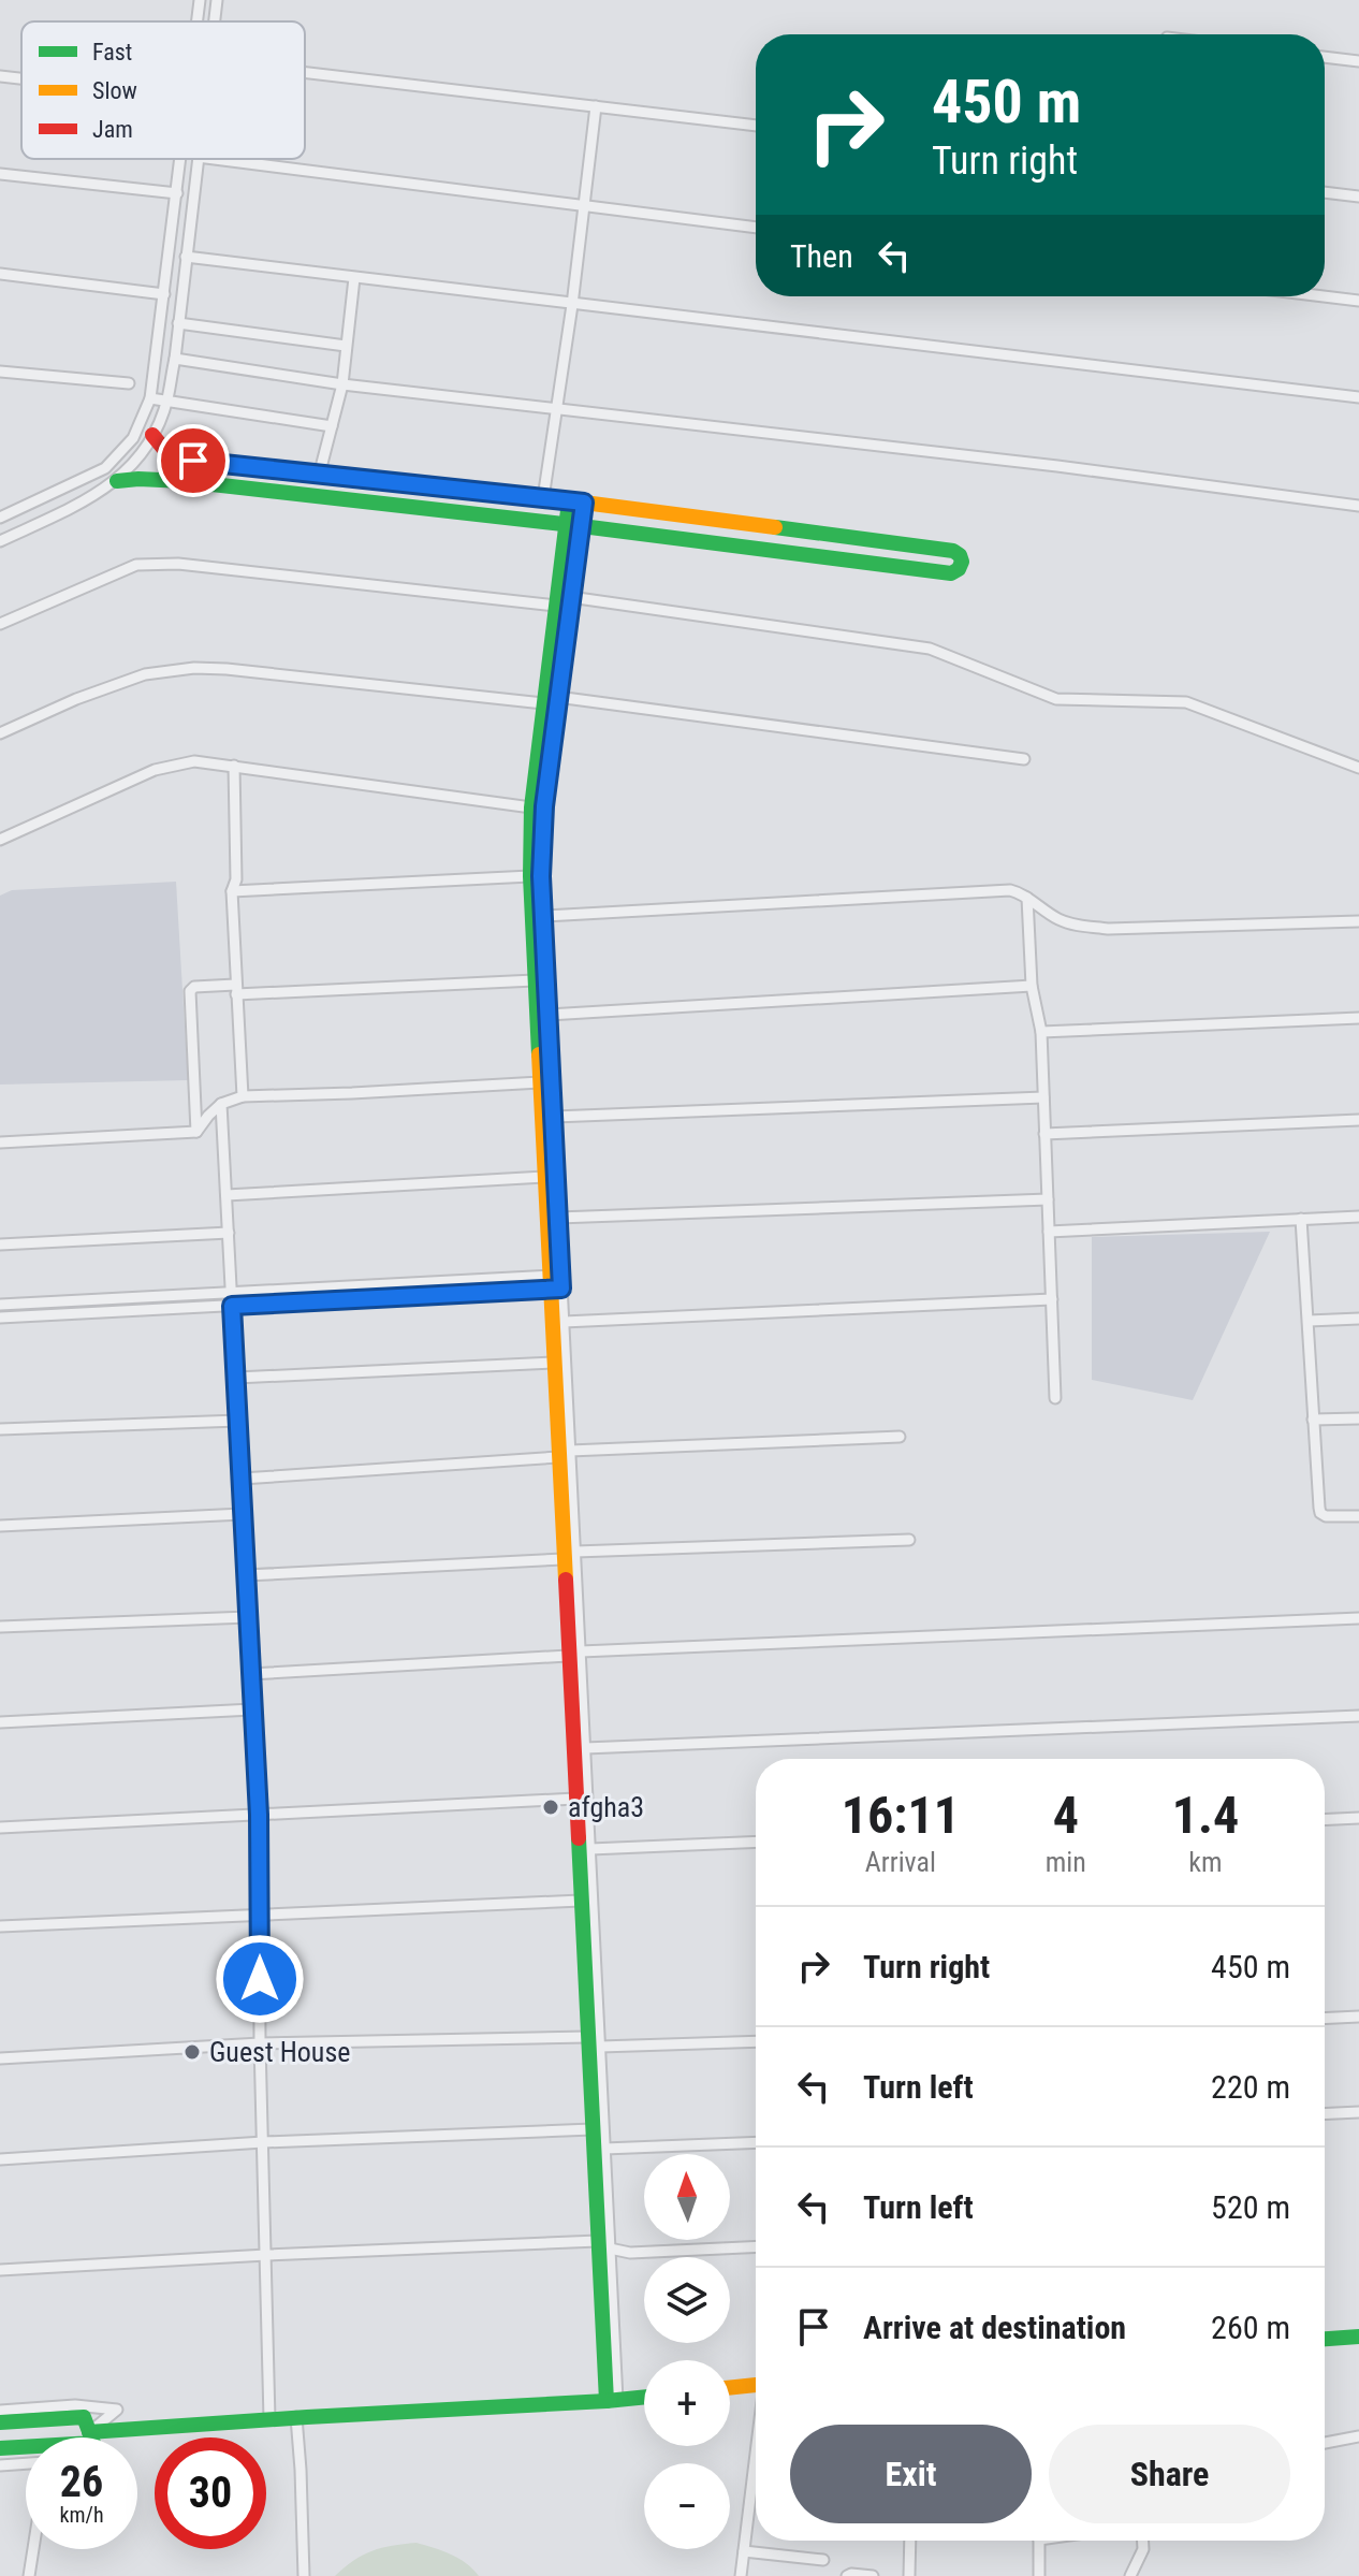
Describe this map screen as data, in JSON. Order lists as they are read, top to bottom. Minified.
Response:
{"places":["afgha3","Guest House"],"legend":["Fast","Slow","Jam"],"north":"top","page":{"turn":["450 m","Turn right"],"then":"Then","eta":["16:11","Arrival","4","min","1.4","km"],"list":[{"name":"Turn right","value":"450 m"},{"name":"Turn left","value":"220 m"},{"name":"Turn left","value":"520 m"},{"name":"Arrive at destination","value":"260 m"}],"map_buttons":["+","−"],"buttons":["Exit","Share"],"speed":"26 km/h","limit":"30"}}
